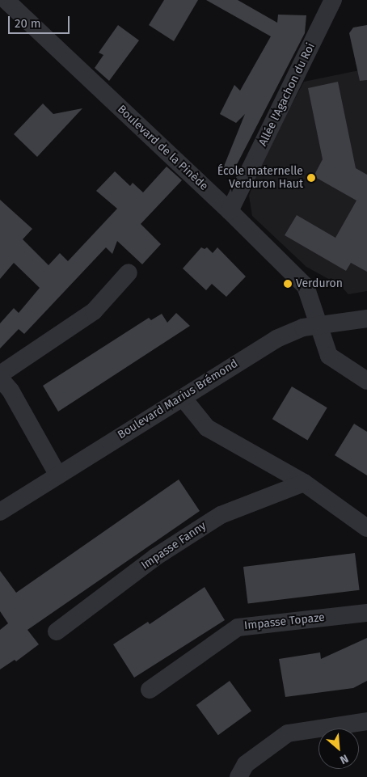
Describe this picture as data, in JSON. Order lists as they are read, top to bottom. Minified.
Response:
{"streets":{"street":["Allée l'Agachon du Roi","Boulevard de la Pinède","Boulevard Marius Brémond","Impasse Fanny","Impasse Topaze"]},"crossings":[["Allée l'Agachon du Roi","Boulevard de la Pinède"],["Boulevard de la Pinède","Boulevard Marius Brémond"]],"places":["École maternelle Verduron Haut","Verduron"],"scale_bar":"20 m","north":"bottom right"}
